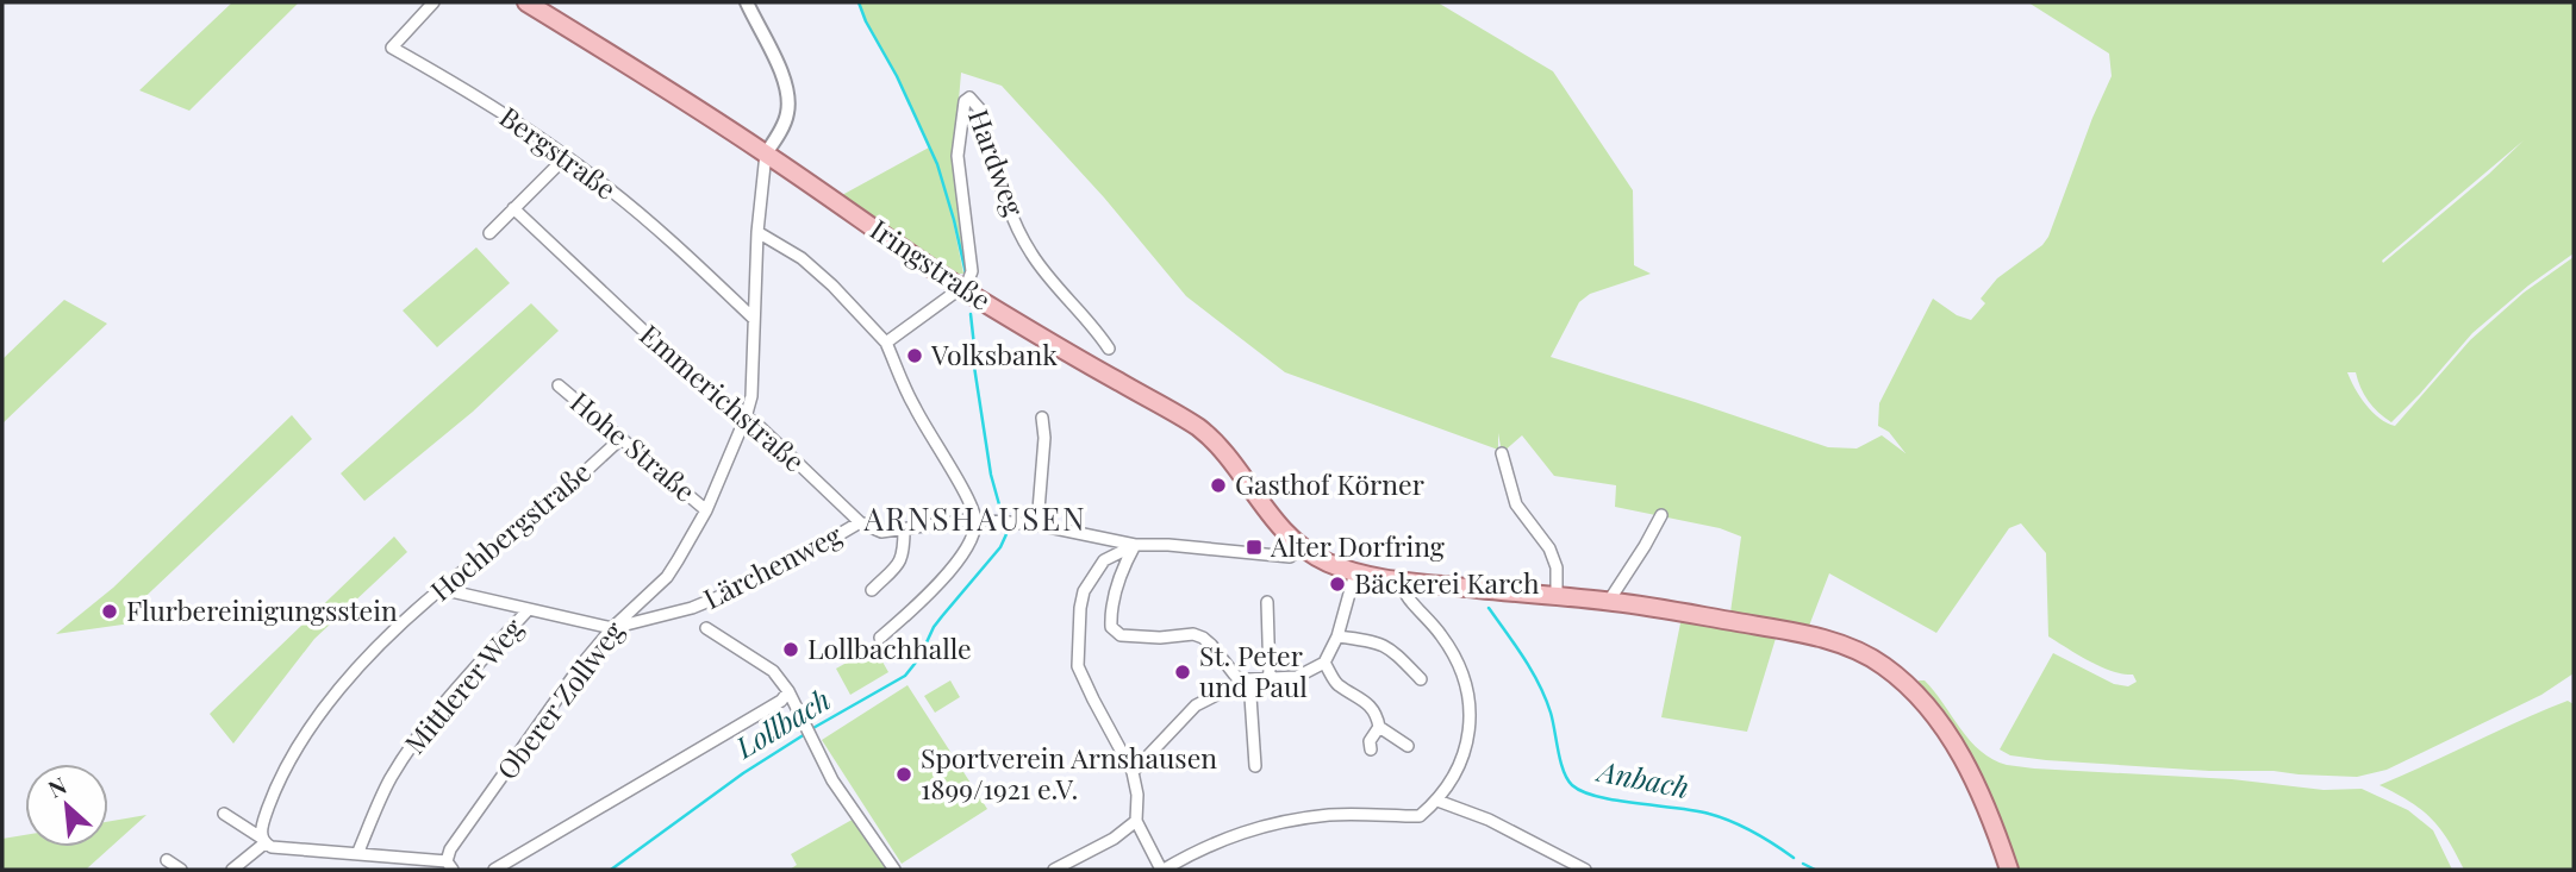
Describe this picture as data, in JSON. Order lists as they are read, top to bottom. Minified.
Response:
{"streets":{"main road":["Iringstraße"],"street":["Bergstraße","Hardweg","Emmerichstraße","Hohe Straße","Hochbergstraße","Lärchenweg","Mittlerer Weg","Oberer Zollweg"]},"crossings":[["Bergstraße","Oberer Zollweg"],["Hardweg","Iringstraße"],["Iringstraße","Oberer Zollweg"],["Emmerichstraße","Lärchenweg"],["Emmerichstraße","Oberer Zollweg"],["Hohe Straße","Hochbergstraße"],["Hohe Straße","Oberer Zollweg"],["Hochbergstraße","Lärchenweg"],["Lärchenweg","Mittlerer Weg"],["Lärchenweg","Oberer Zollweg"]],"districts":["ARNSHAUSEN"],"water":["Lollbach","Anbach"],"places":{"other":["Volksbank","Gasthof Körner","Bäckerei Karch","Flurbereinigungsstein","Lollbachhalle","St. Peter und Paul","Sportverein Arnshausen 1899/1921 e.V."],"transit":["Alter Dorfring"]},"north":"top left"}
